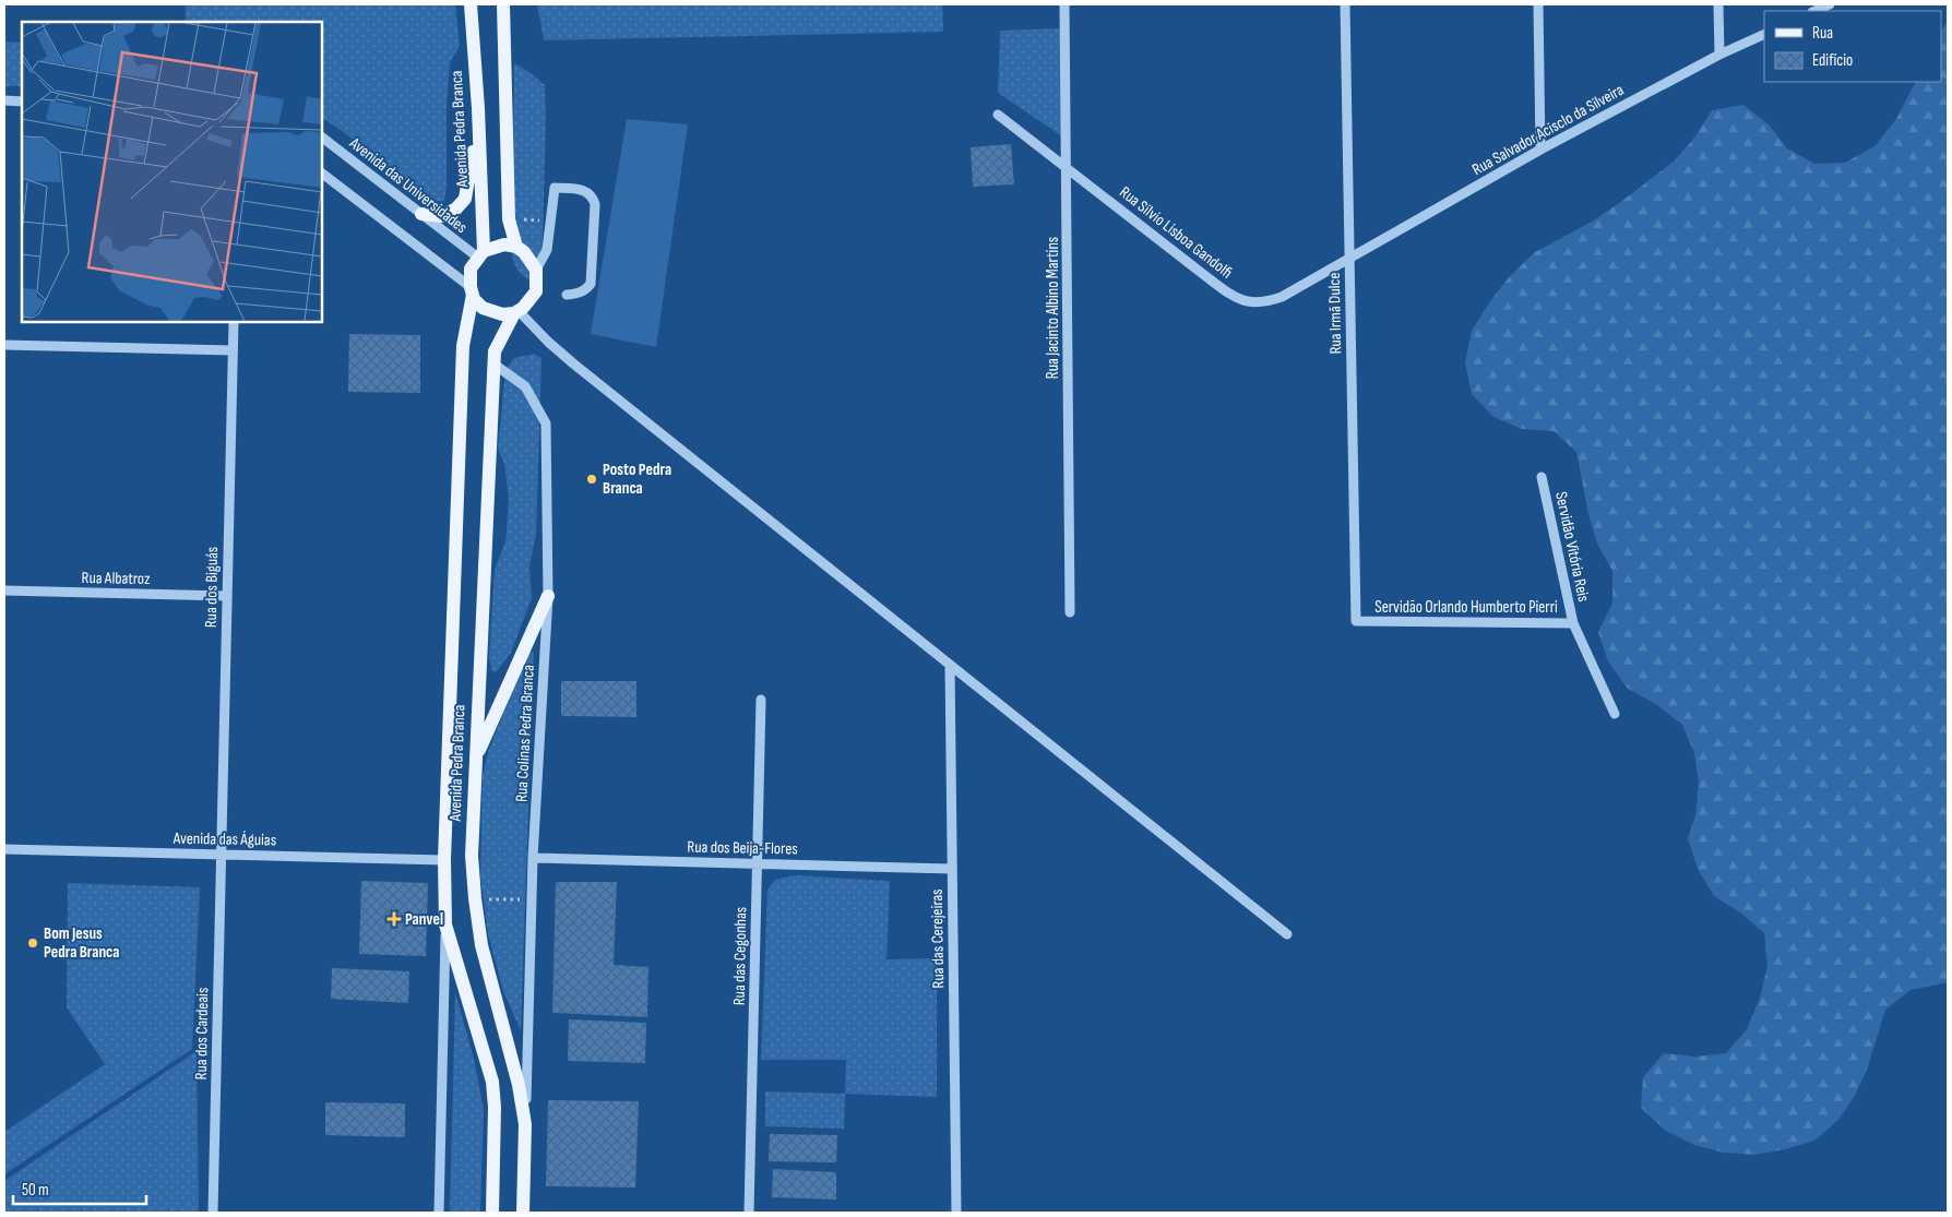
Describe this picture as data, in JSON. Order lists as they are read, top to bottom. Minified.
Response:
{"streets":{"main road":["Avenida Pedra Branca"],"street":["Rua Salvador Acisclo da Silveira","Avenida das Universidades","Rua Sílvio Lisboa Gandolfi","Rua Jacinto Albino Martins","Rua Irmã Dulce","Servidão Vitória Reis","Rua Albatroz","Rua dos Biguás","Servidão Orlando Humberto Pierri","Rua Colinas Pedra Branca","Avenida das Águias","Rua dos Beija-Flores","Rua das Cerejeiras","Rua das Cegonhas","Rua dos Cardeais"]},"crossings":[["Avenida Pedra Branca","Avenida das Universidades"],["Avenida Pedra Branca","Rua Colinas Pedra Branca"],["Avenida Pedra Branca","Avenida das Águias"],["Rua Salvador Acisclo da Silveira","Rua Sílvio Lisboa Gandolfi"],["Rua Salvador Acisclo da Silveira","Rua Irmã Dulce"],["Rua Sílvio Lisboa Gandolfi","Rua Jacinto Albino Martins"],["Rua Sílvio Lisboa Gandolfi","Rua Irmã Dulce"],["Rua Irmã Dulce","Servidão Orlando Humberto Pierri"],["Servidão Vitória Reis","Servidão Orlando Humberto Pierri"],["Rua Albatroz","Rua dos Biguás"],["Rua dos Biguás","Avenida das Águias"],["Rua dos Biguás","Rua dos Cardeais"],["Rua Colinas Pedra Branca","Rua dos Beija-Flores"],["Avenida das Águias","Rua dos Cardeais"],["Rua dos Beija-Flores","Rua das Cerejeiras"],["Rua dos Beija-Flores","Rua das Cegonhas"]],"places":{"other":["Posto Pedra Branca","Bom Jesus Pedra Branca"],"health":["Panvel"]},"legend":["Rua","Edifício"],"scale_bar":"50 m"}
